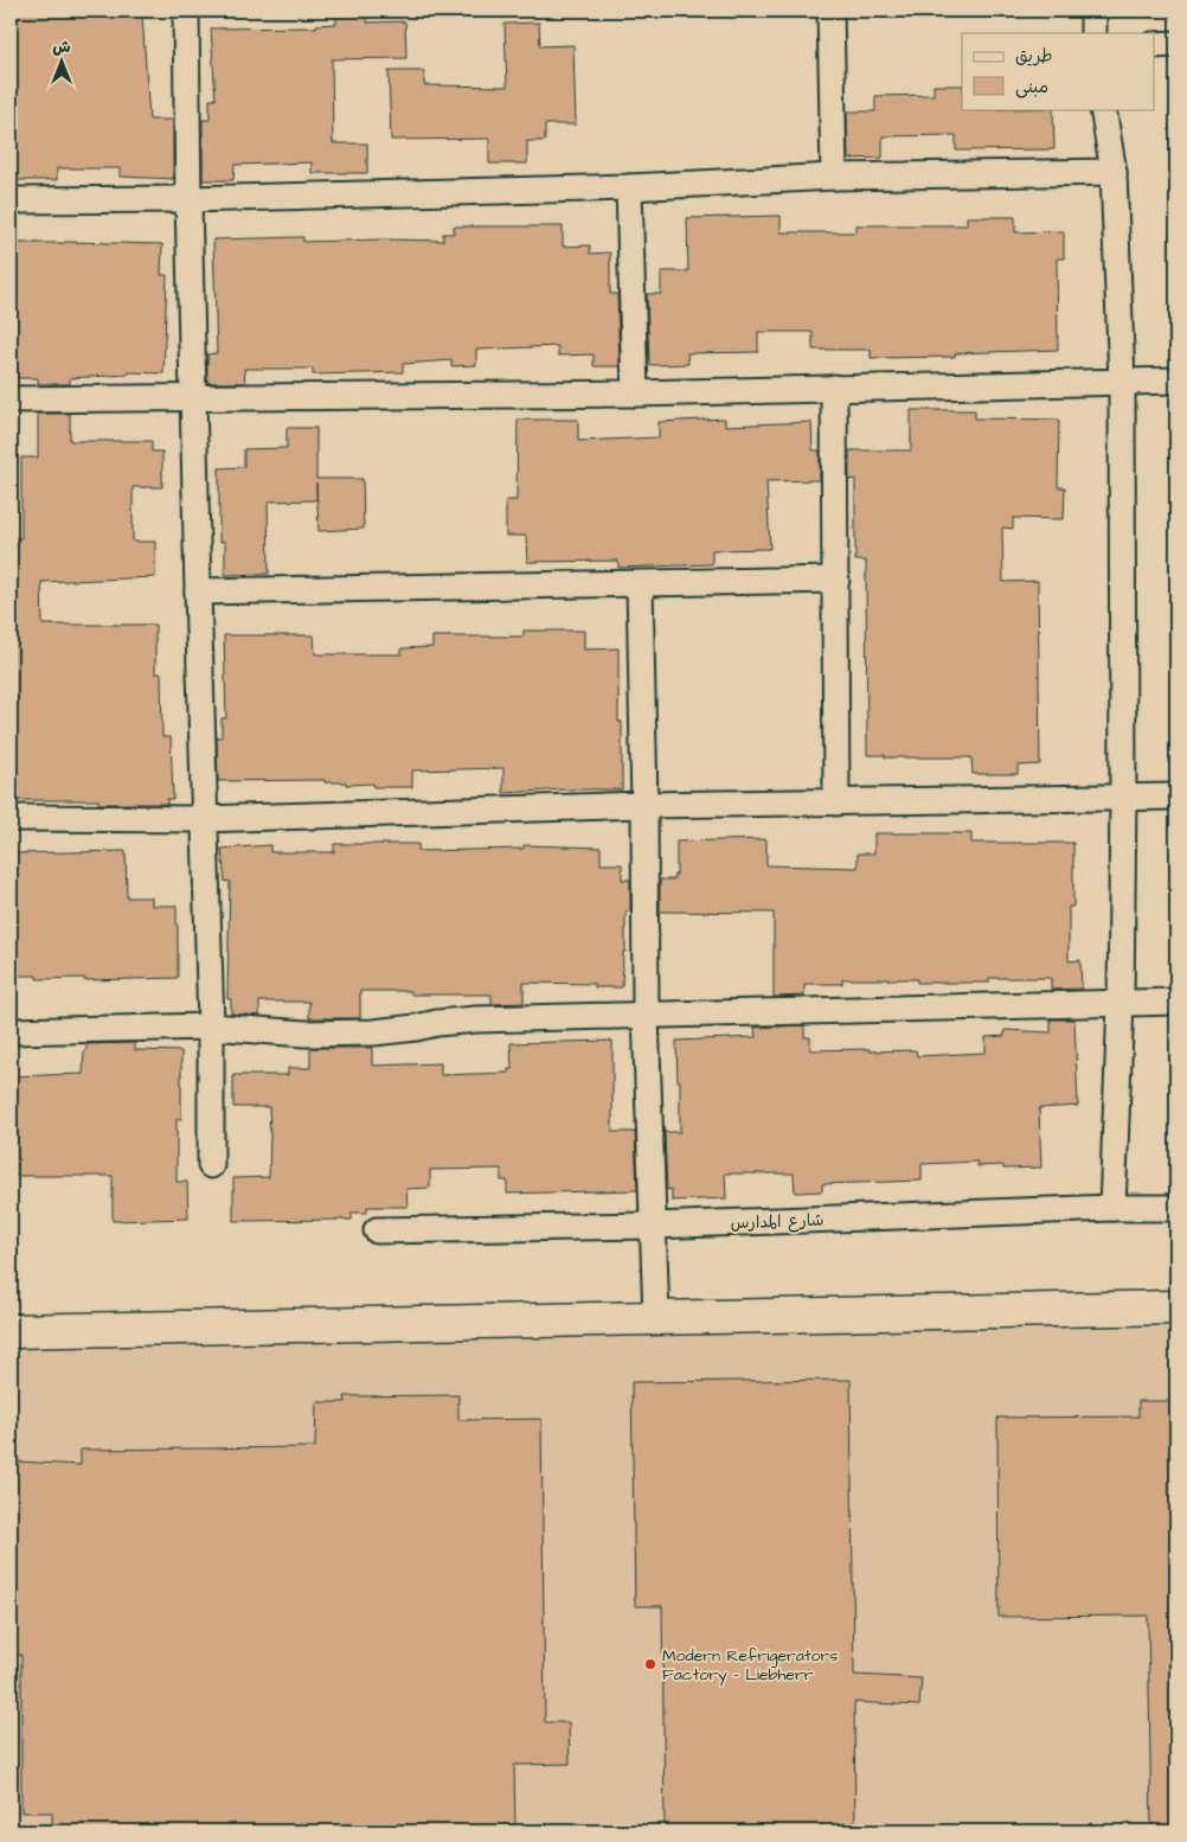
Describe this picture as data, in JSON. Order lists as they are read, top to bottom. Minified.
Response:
{"streets":{"street":["شارع المدارس"]},"places":["Modern Refrigerators Factory - Liebherr"],"legend":["طريق","مبنى"],"north":"top"}
